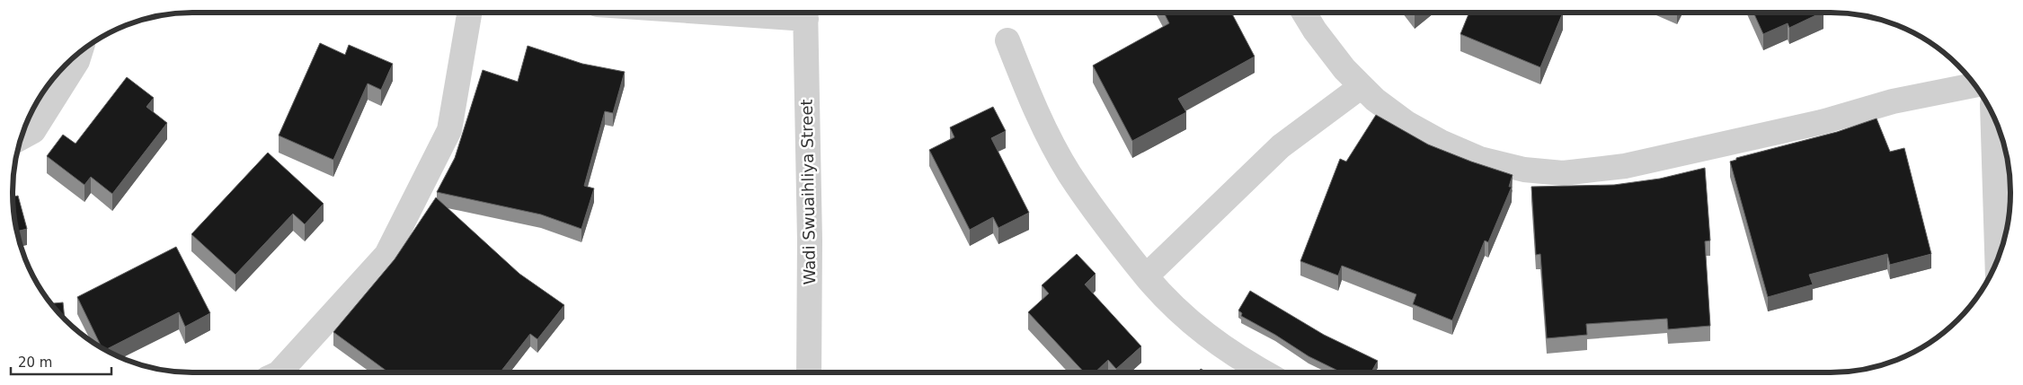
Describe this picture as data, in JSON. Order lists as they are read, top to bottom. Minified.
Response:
{"streets":{"street":["Wadi Swuaihliya Street"]},"scale_bar":"20 m"}
